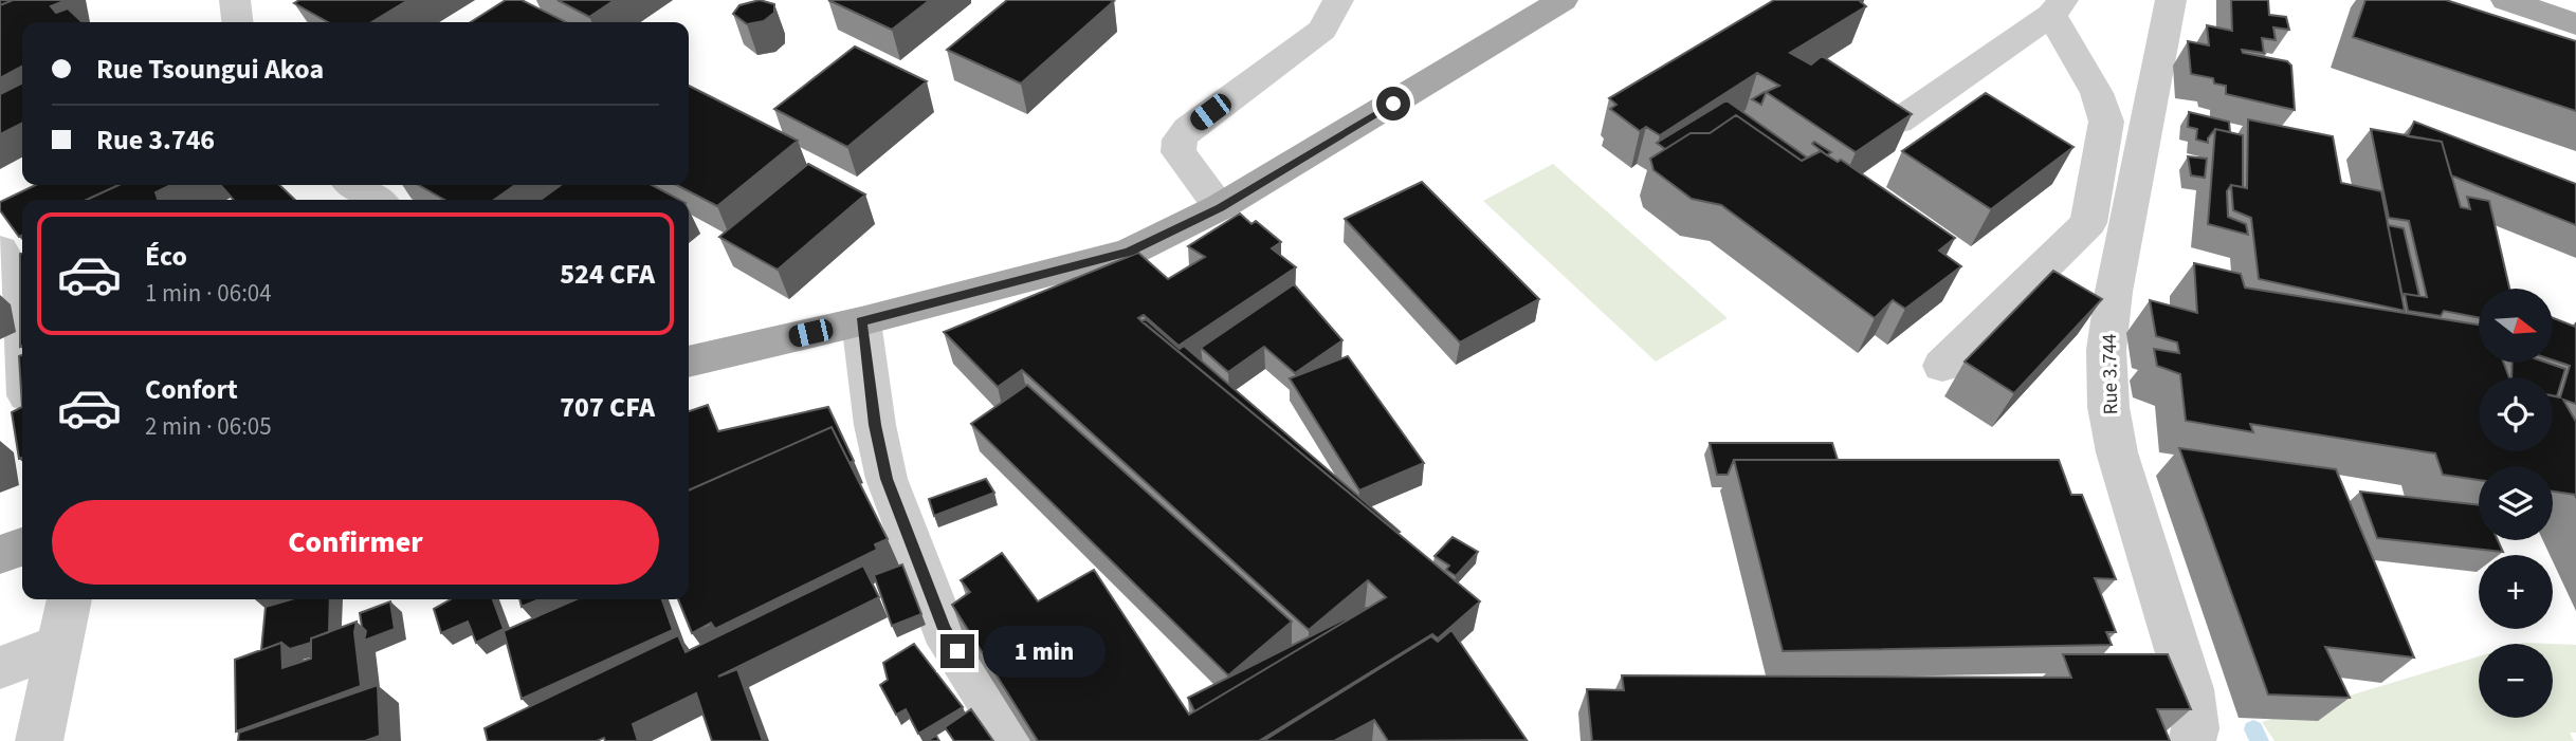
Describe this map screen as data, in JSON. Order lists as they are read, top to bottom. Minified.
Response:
{"streets":{"street":["Rue 3.744"]},"north":"right","page":{"banner":["Rue Tsoungui Akoa","Rue 3.746"],"list":[{"name":"Éco","note":"1 min · 06:04","value":"524 CFA"},{"name":"Confort","note":"2 min · 06:05","value":"707 CFA"}],"map_buttons":["+","−"],"buttons":"Confirmer","bubble":"1 min"}}
